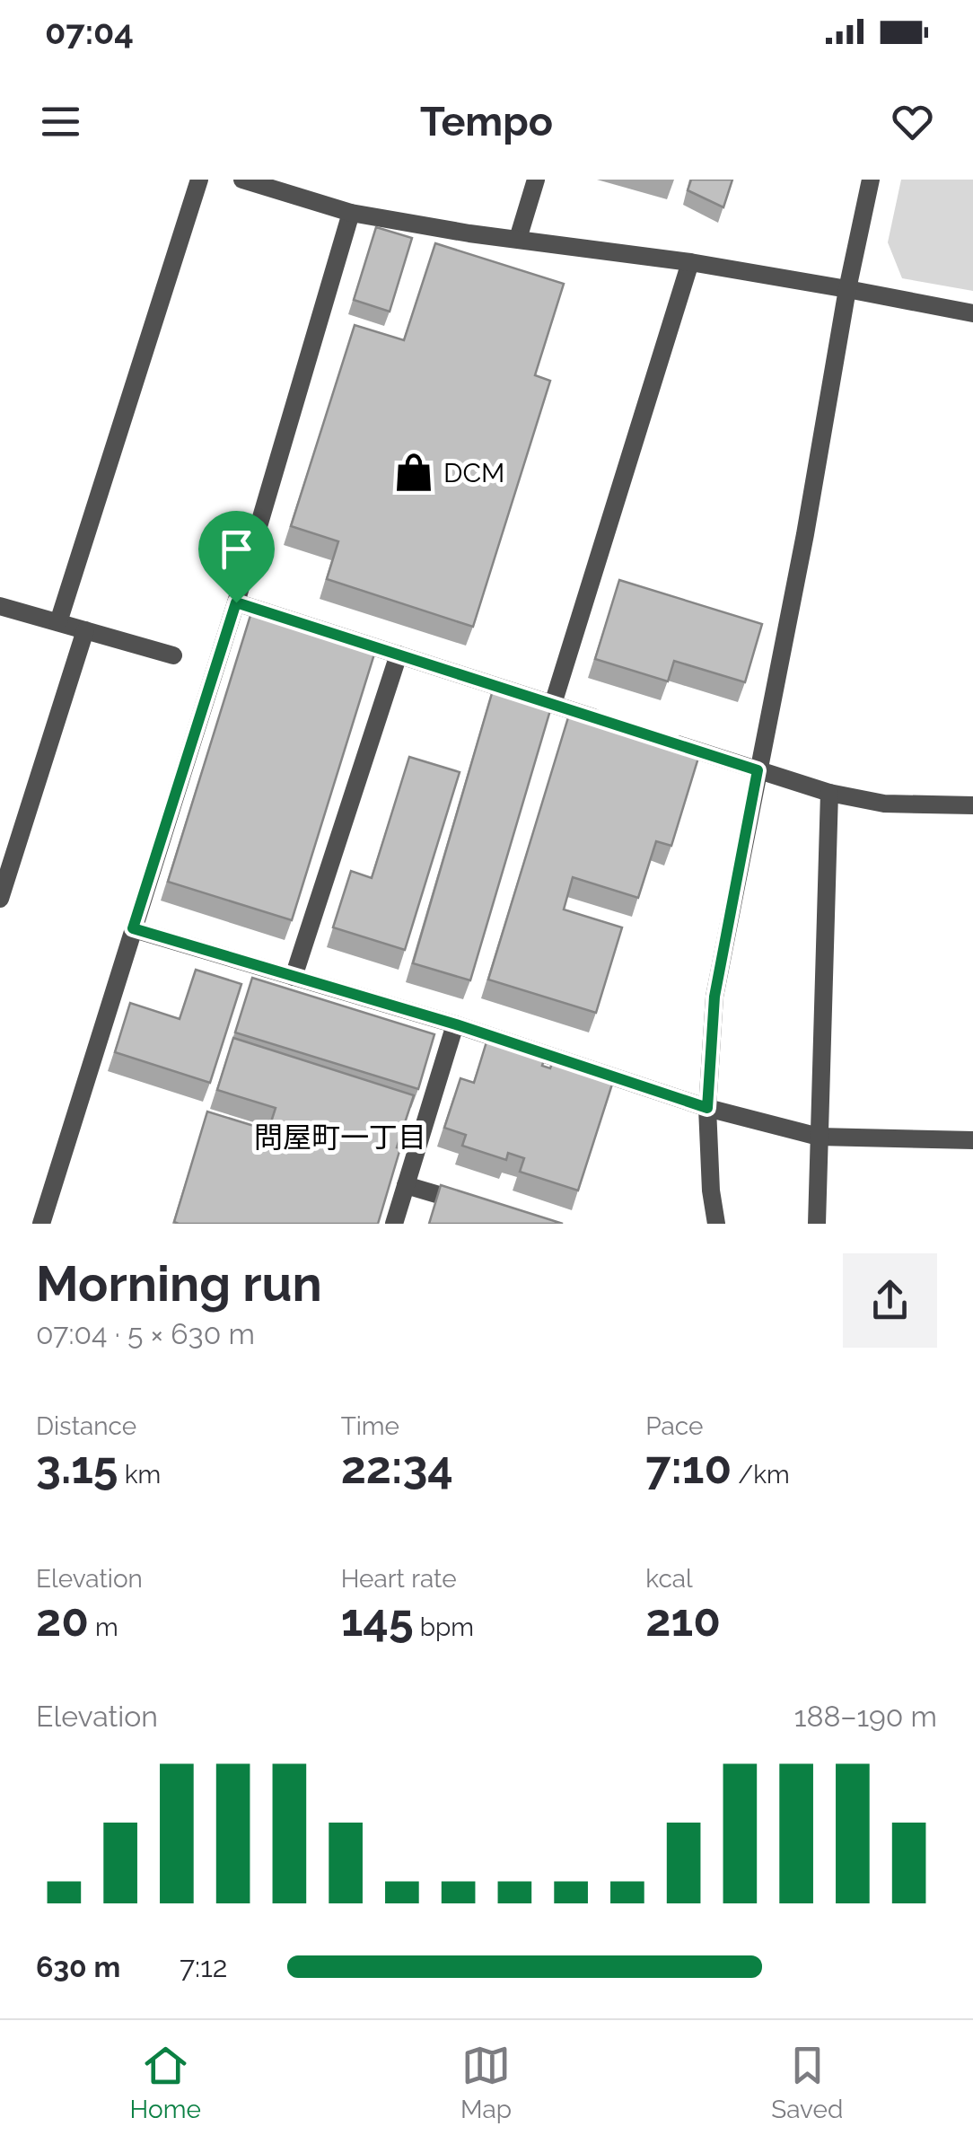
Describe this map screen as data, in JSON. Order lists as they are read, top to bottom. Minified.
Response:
{"districts":["問屋町一丁目"],"places":{"shop":["DCM"]},"page":{"status":"07:04","header":"Tempo","heading":["Morning run","07:04 · 5 × 630 m"],"stats":[["Distance","3.15 km"],["Time","22:34"],["Pace","7:10 /km"],["Elevation","20 m"],["Heart rate","145 bpm"],["kcal","210"]],"chart":["Elevation","188–190 m"],"list":[{"name":"630 m","note":"7:12"}],"tabs":["Home","Map","Saved"]}}
